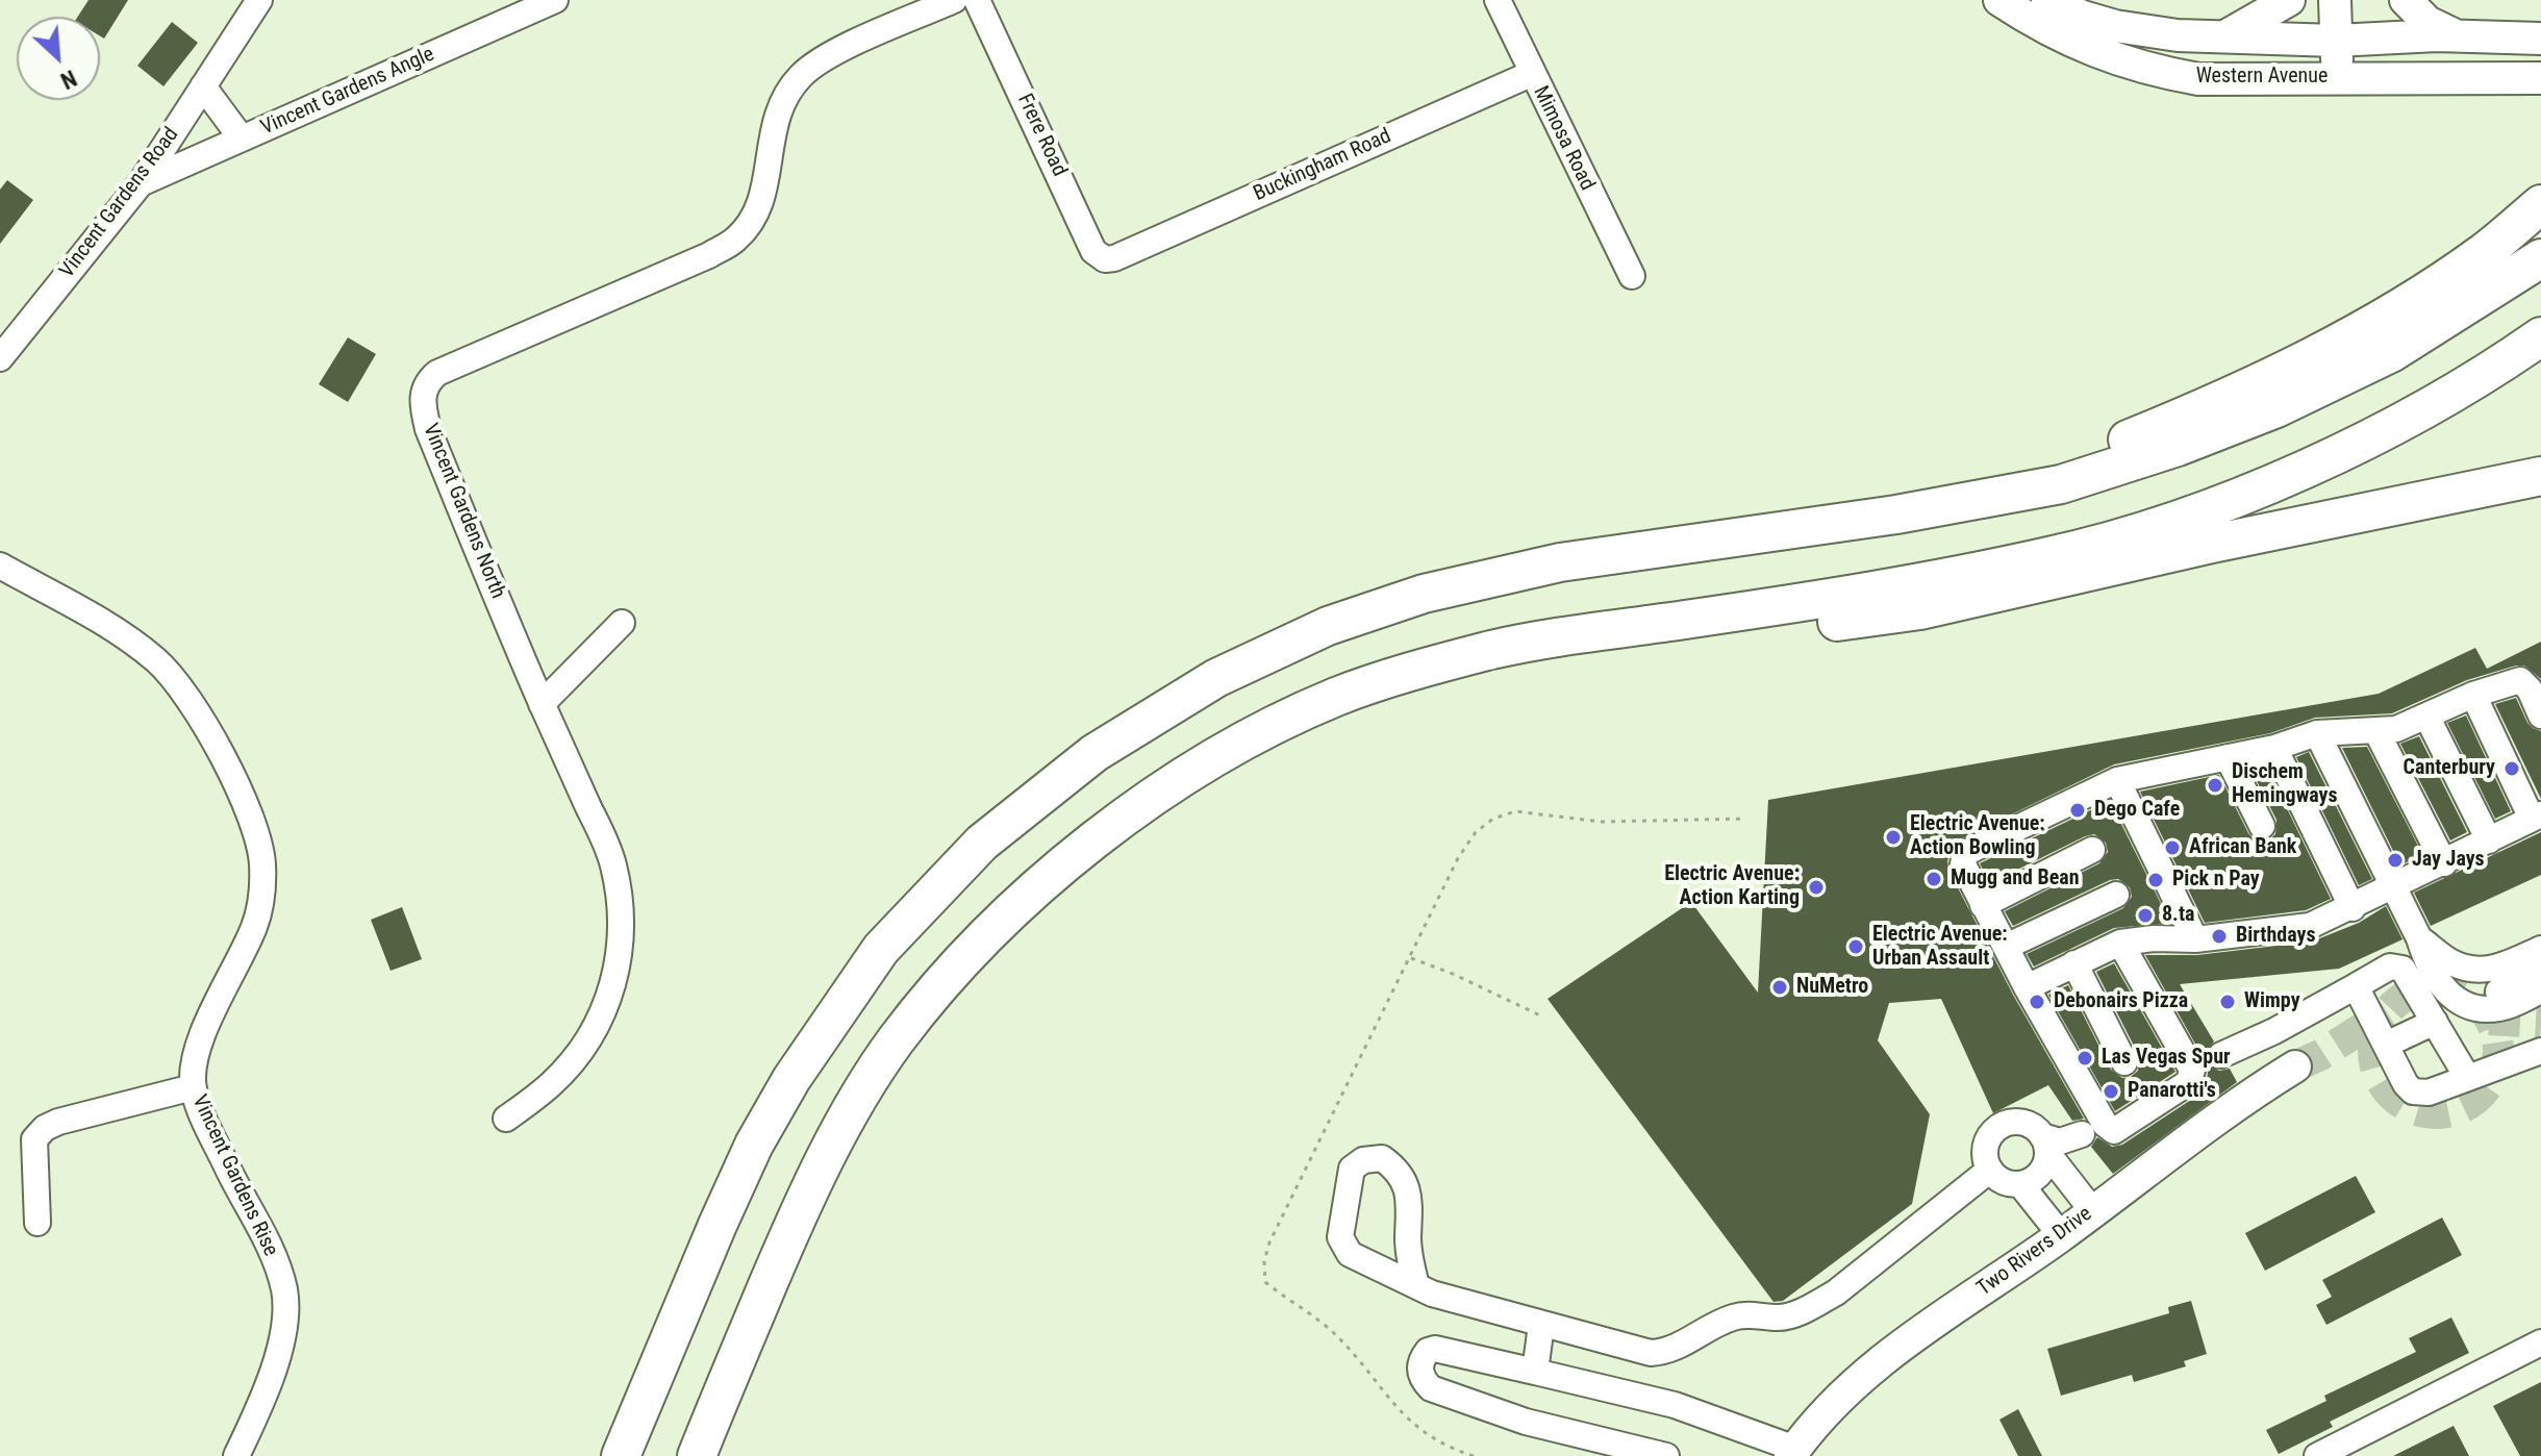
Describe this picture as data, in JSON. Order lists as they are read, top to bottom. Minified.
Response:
{"streets":{"main road":["Western Avenue","Two Rivers Drive"],"street":["Vincent Gardens Angle","Frere Road","Mimosa Road","Buckingham Road","Vincent Gardens Road","Vincent Gardens North","Vincent Gardens Rise"]},"crossings":[["Vincent Gardens Angle","Vincent Gardens Road"],["Frere Road","Buckingham Road"],["Mimosa Road","Buckingham Road"]],"places":["Canterbury","Dischem Hemingways","Dego Cafe","Electric Avenue: Action Bowling","African Bank","Jay Jays","Mugg and Bean","Pick n Pay","Electric Avenue: Action Karting","8.ta","Birthdays","Electric Avenue: Urban Assault","NuMetro","Debonairs Pizza","Wimpy","Las Vegas Spur","Panarotti's"],"north":"bottom right"}
